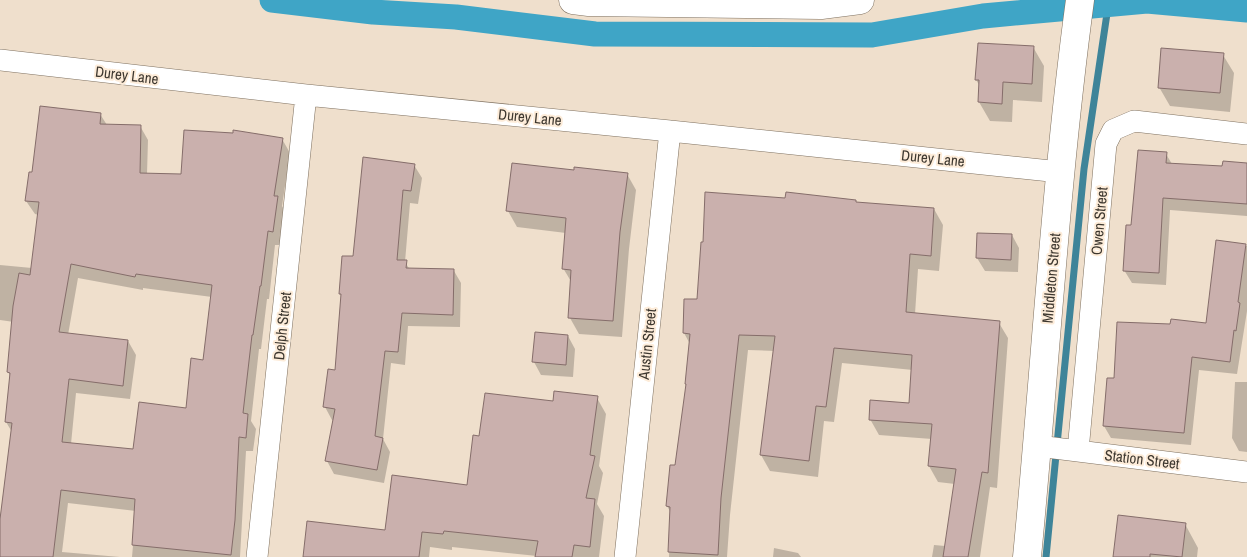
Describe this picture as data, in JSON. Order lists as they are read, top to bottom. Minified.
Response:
{"streets":{"street":["Durey Lane","Owen Street","Middleton Street","Delph Street","Austin Street","Station Street"]},"crossings":[["Durey Lane","Middleton Street"],["Durey Lane","Delph Street"],["Durey Lane","Austin Street"],["Owen Street","Station Street"],["Middleton Street","Station Street"]]}
